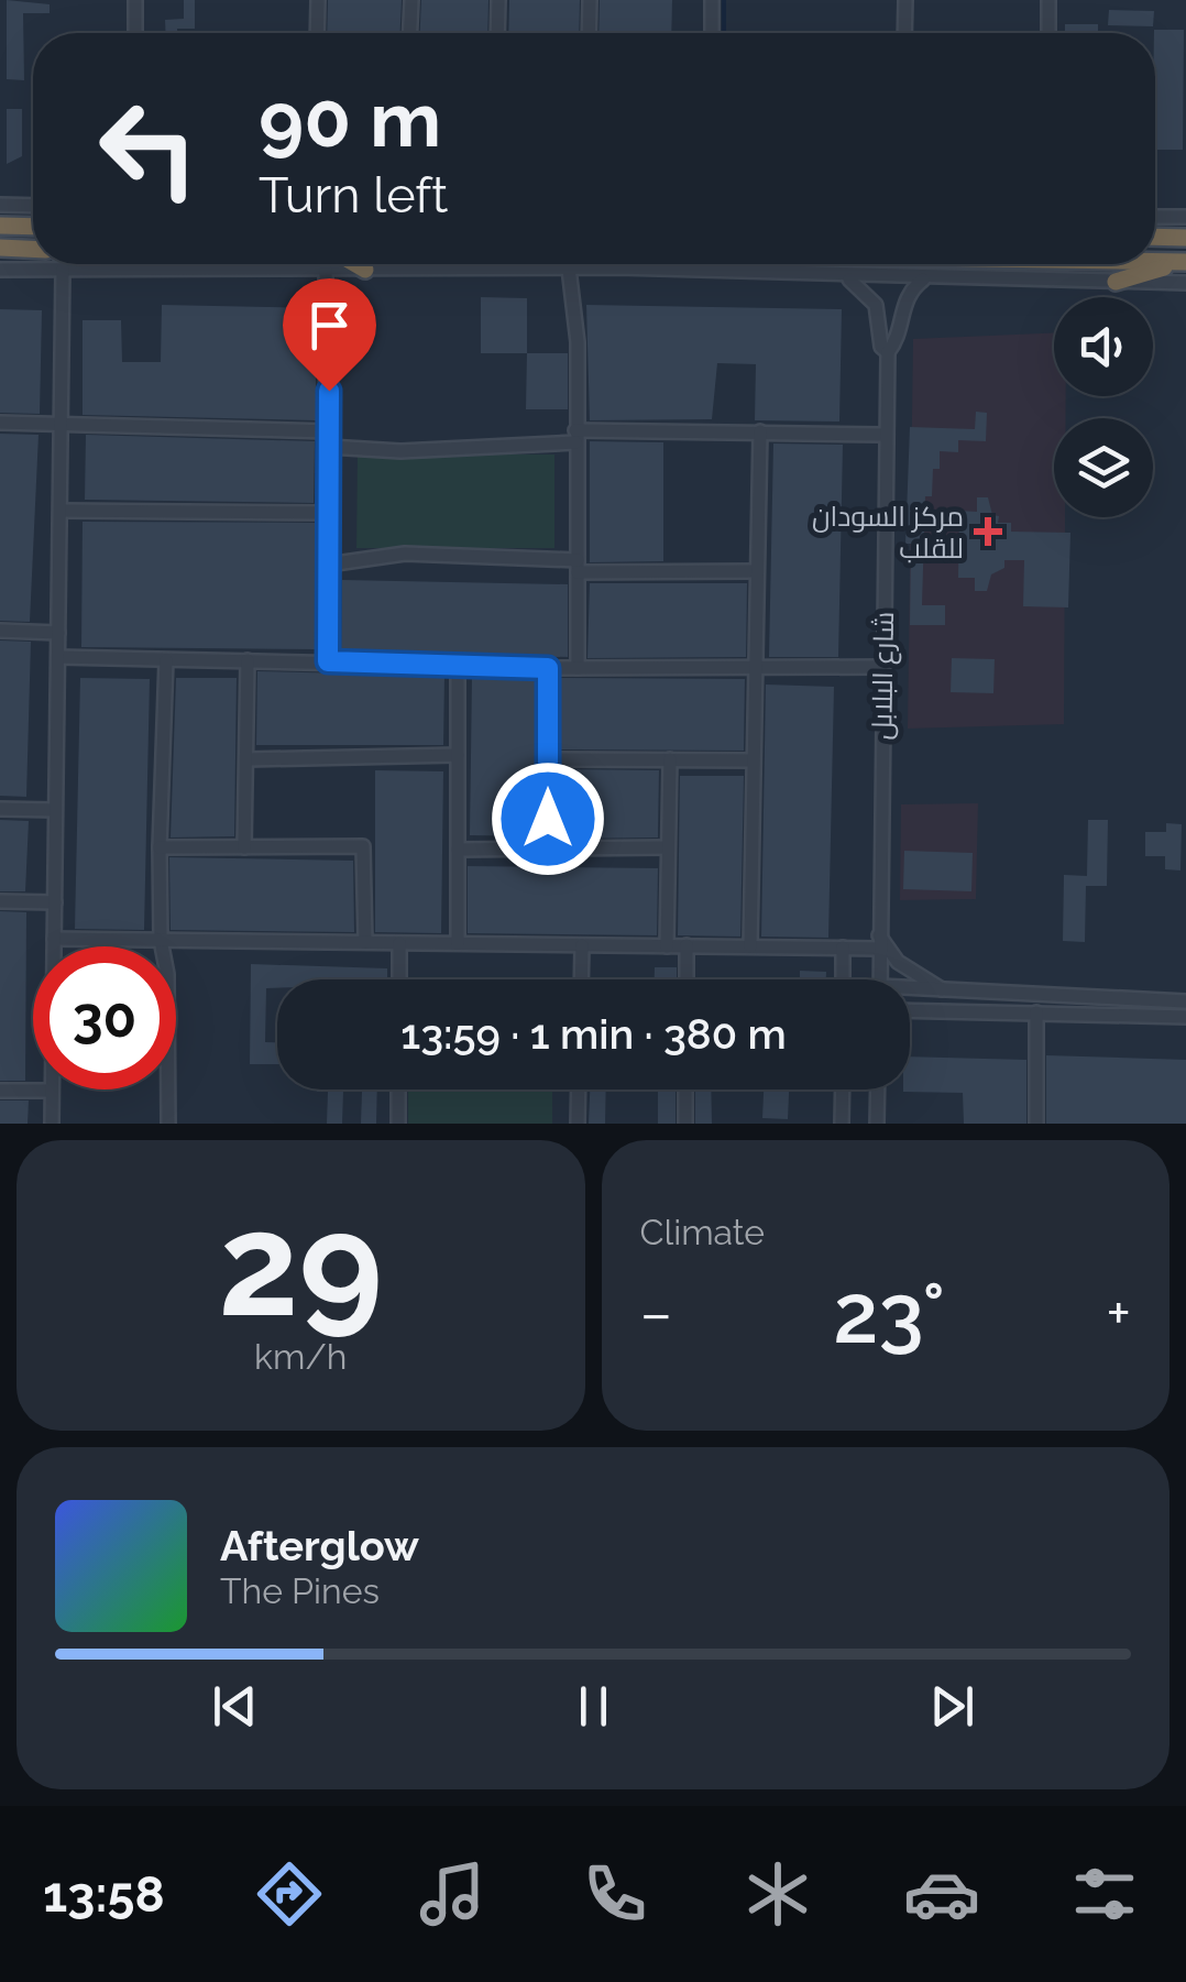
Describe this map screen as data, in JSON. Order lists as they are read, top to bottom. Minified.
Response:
{"streets":{"street":["شارع البلابل"]},"places":{"health":["مركز السودان للقلب"]},"page":{"turn":["90 m","Turn left"],"limit":"30","trip":"13:59 · 1 min · 380 m","tile":[["29","km/h"],"Climate"],"heat":["−","23°","+"],"song":["Afterglow","The Pines"],"tabs":"13:58"}}
